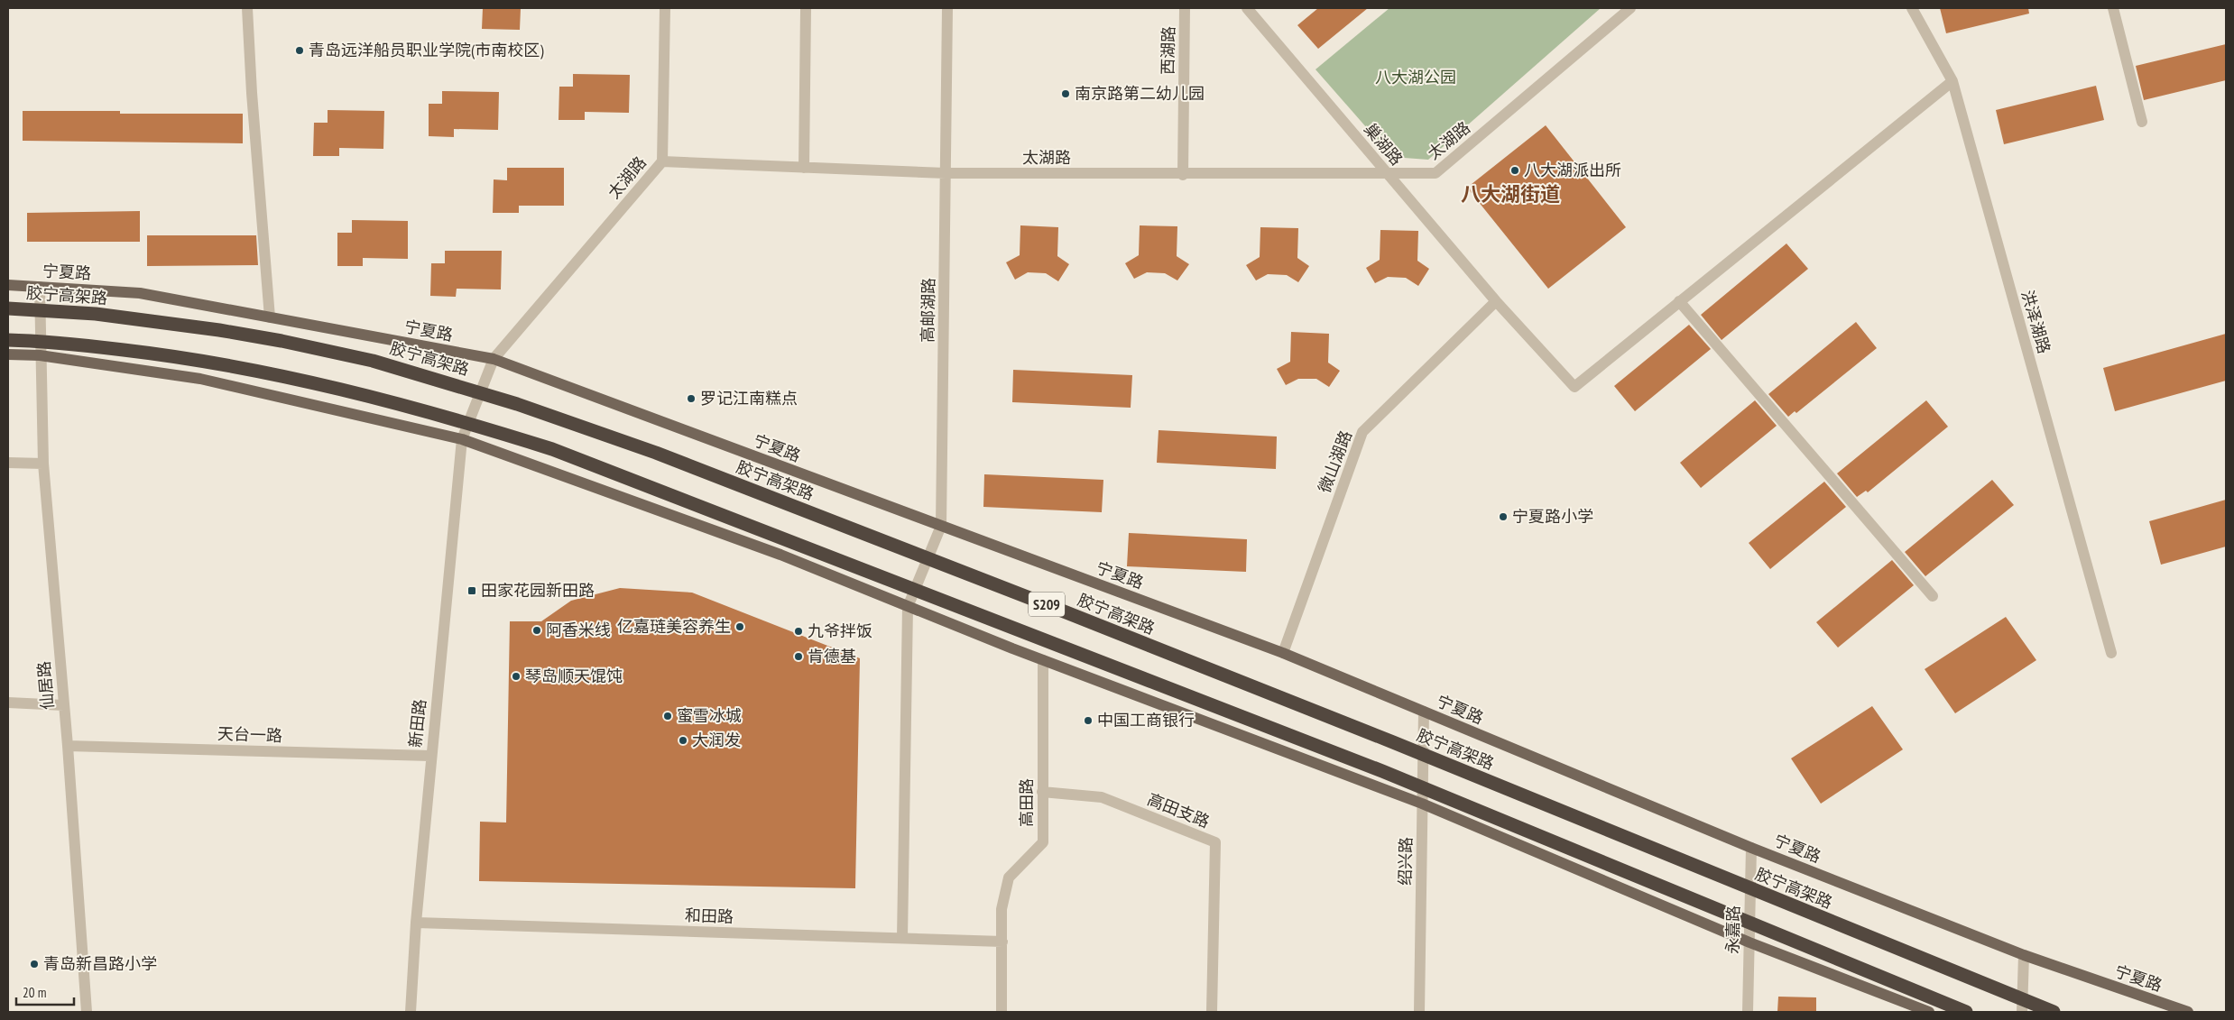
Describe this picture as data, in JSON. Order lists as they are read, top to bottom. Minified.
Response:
{"streets":{"highway":["胶宁高架路","S209"],"main road":["宁夏路"],"street":["西湖路","太湖路","巢湖路","高邮湖路","洪泽湖路","微山湖路","仙居路","新田路","天台一路","高田路","高田支路","绍兴路","和田路","永嘉路"]},"crossings":[["西湖路","太湖路"],["太湖路","巢湖路"],["太湖路","宁夏路"],["太湖路","高邮湖路"],["太湖路","新田路"],["巢湖路","微山湖路"],["宁夏路","高邮湖路"],["宁夏路","微山湖路"],["宁夏路","仙居路"],["宁夏路","绍兴路"],["宁夏路","永嘉路"],["仙居路","天台一路"],["新田路","天台一路"],["新田路","和田路"],["高田路","高田支路"],["高田路","和田路"]],"districts":["八大湖街道"],"parks":["八大湖公园"],"places":{"other":["青岛远洋船员职业学院(市南校区)","南京路第二幼儿园","八大湖派出所","罗记江南糕点","宁夏路小学","亿嘉琏美容养生","阿香米线","九爷拌饭","肯德基","琴岛顺天馄饨","蜜雪冰城","中国工商银行","大润发","青岛新昌路小学"],"transit":["田家花园新田路"]},"scale_bar":"20 m"}
